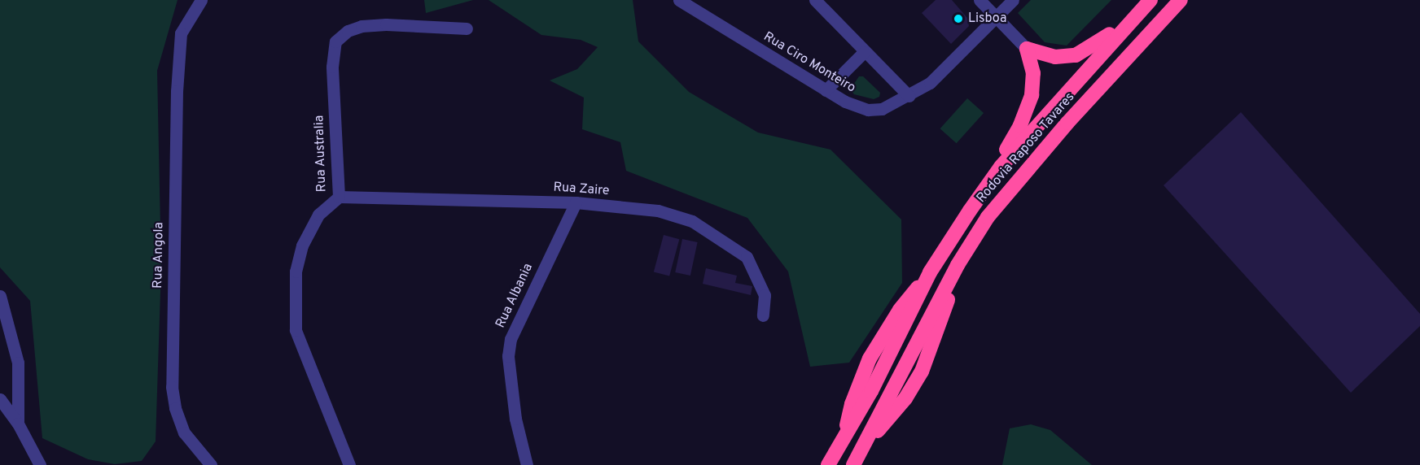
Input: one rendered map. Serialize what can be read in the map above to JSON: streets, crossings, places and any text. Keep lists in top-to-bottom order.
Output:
{
  "streets": {
    "highway": ["Rodovia Raposo Tavares"],
    "street": [
      "Rua Ciro Monteiro",
      "Rua Australia",
      "Rua Zaire",
      "Rua Angola",
      "Rua Albania"
    ]
  },
  "crossings": [
    ["Rua Australia", "Rua Zaire"],
    ["Rua Zaire", "Rua Albania"]
  ],
  "places": ["Lisboa"]
}
